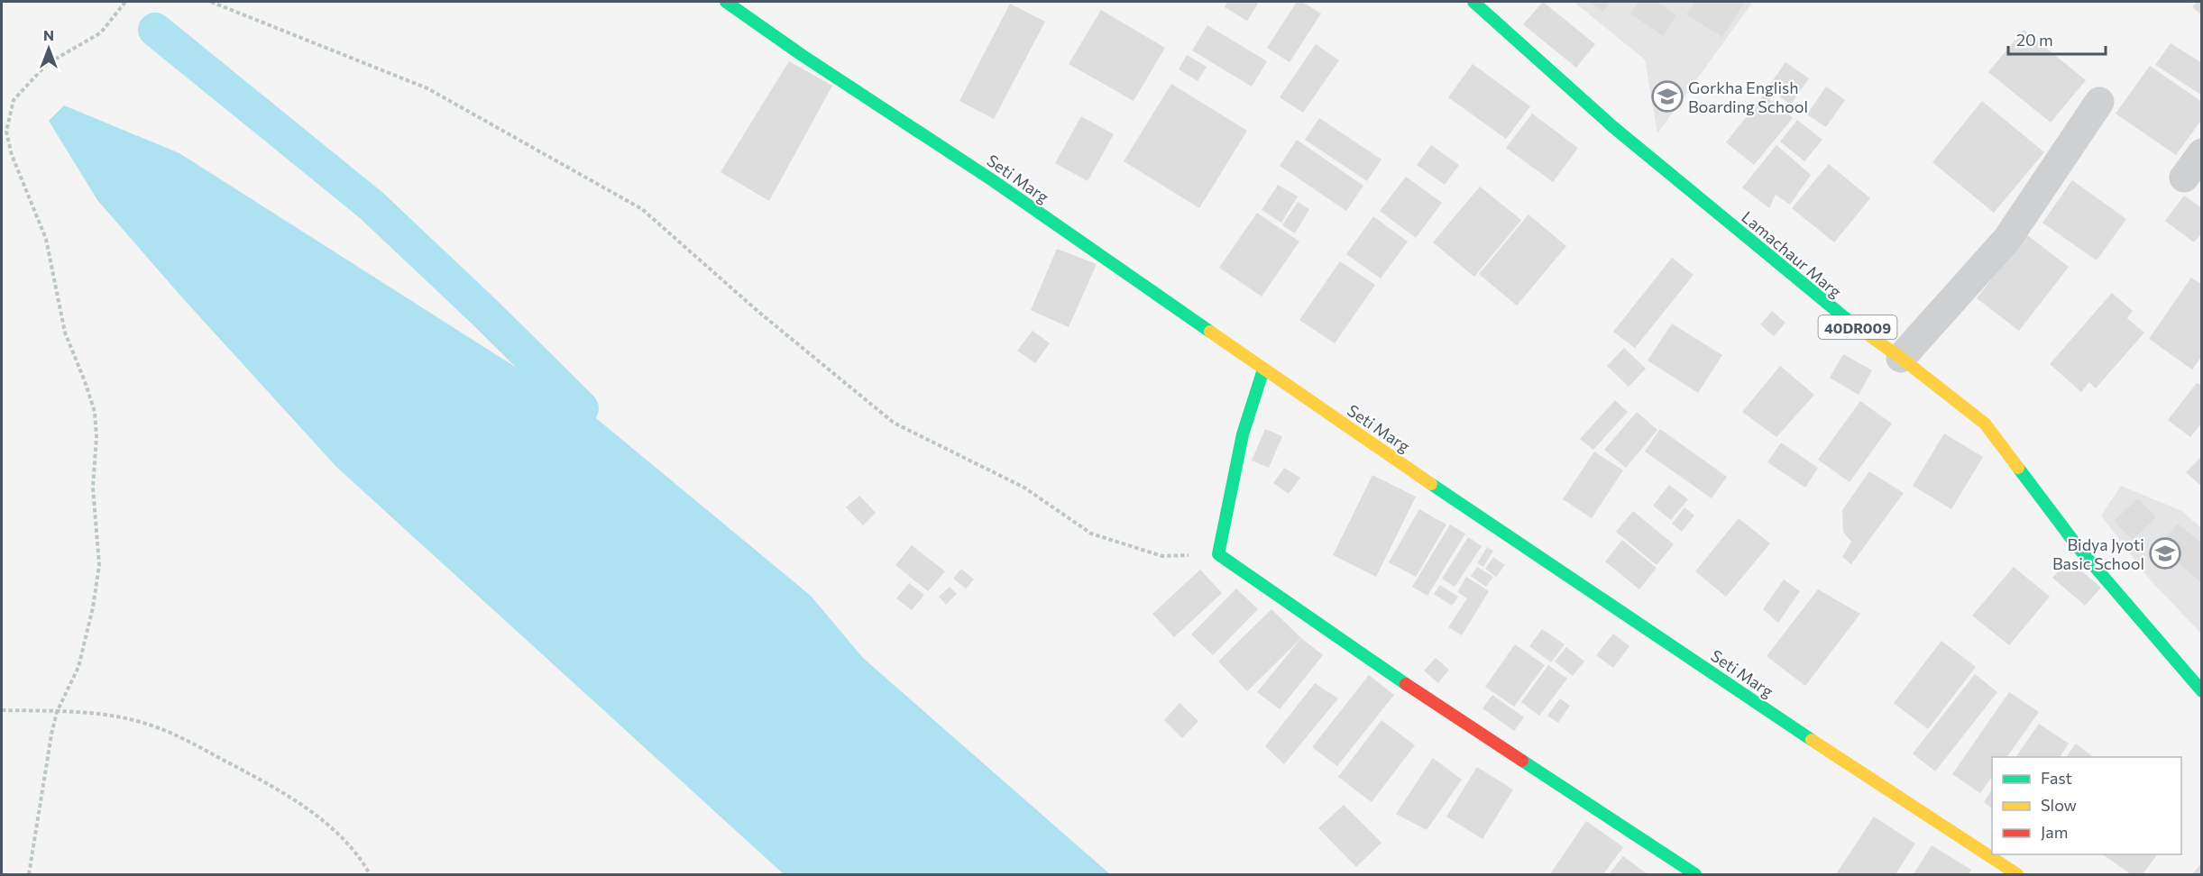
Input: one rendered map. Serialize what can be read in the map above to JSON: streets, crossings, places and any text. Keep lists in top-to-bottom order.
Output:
{
  "streets": {
    "street": ["Seti Marg", "Lamachaur Marg", "40DR009"]
  },
  "places": {
    "school or university": ["Gorkha English Boarding School", "Bidya Jyoti Basic School"]
  },
  "legend": ["Fast", "Slow", "Jam"],
  "scale_bar": "20 m",
  "north": "top"
}
